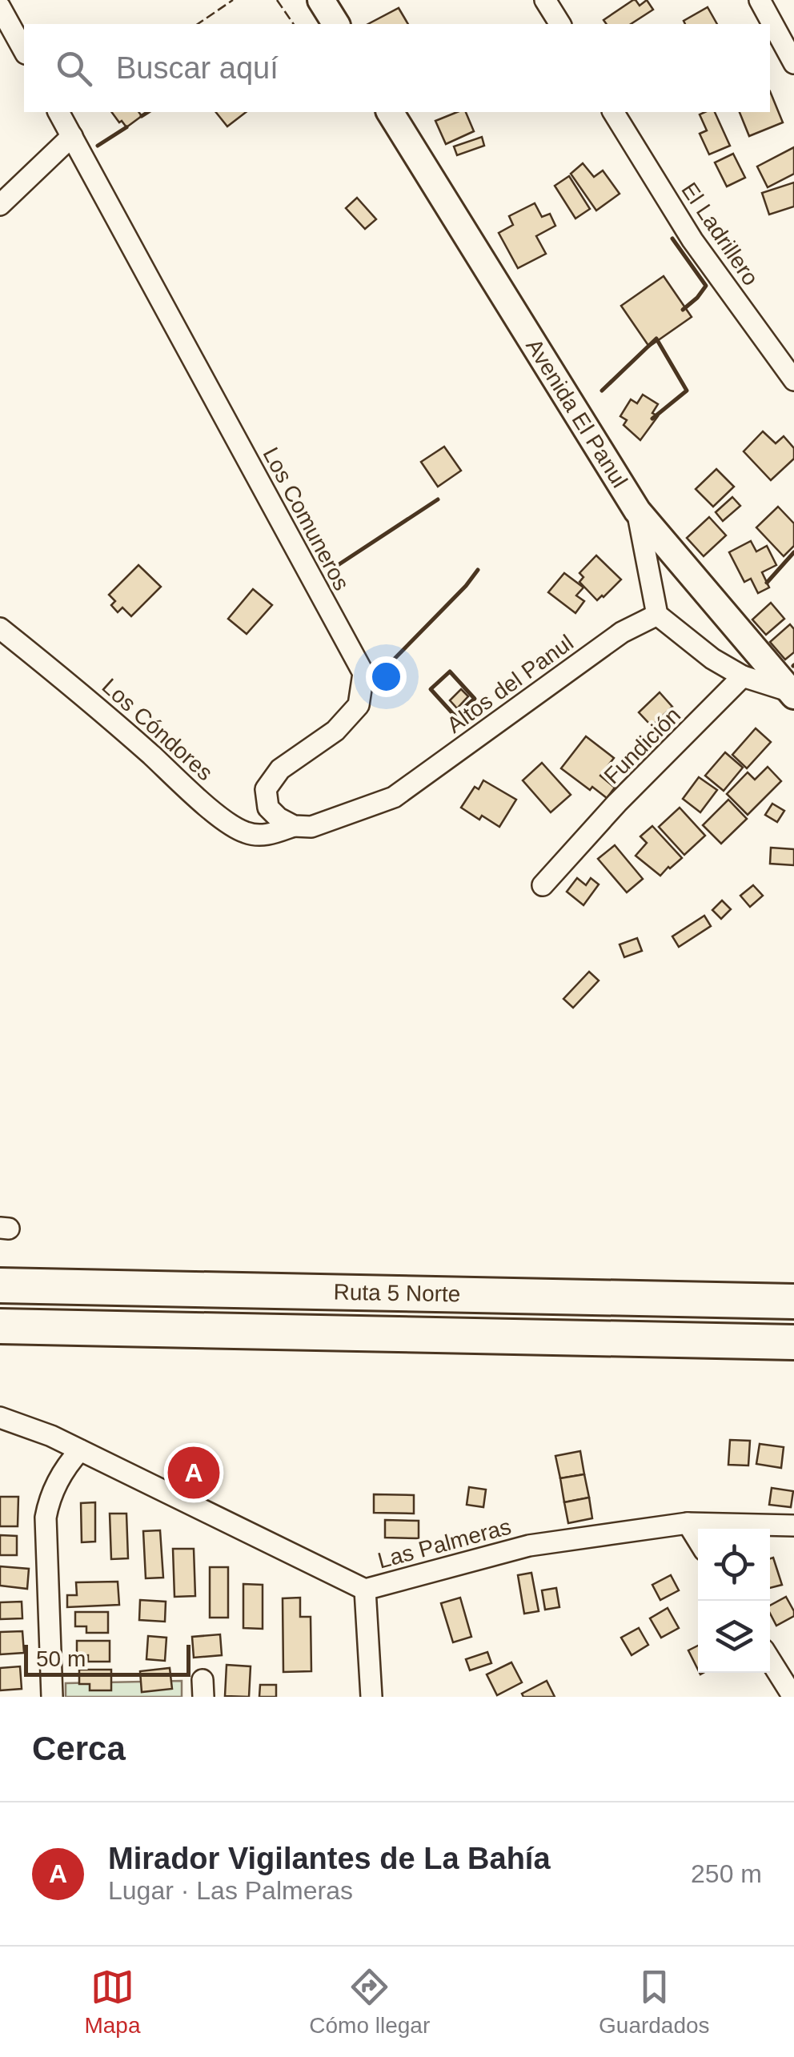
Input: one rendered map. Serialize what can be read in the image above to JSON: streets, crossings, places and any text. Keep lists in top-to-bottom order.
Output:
{
  "streets": {
    "highway": ["Ruta 5 Norte"],
    "street": [
      "El Ladrillero",
      "Avenida El Panul",
      "Los Comuneros",
      "Altos del Panul",
      "Los Cóndores",
      "Fundición",
      "Las Palmeras"
    ]
  },
  "crossings": [
    ["Los Comuneros", "Altos del Panul"],
    ["Los Comuneros", "Los Cóndores"],
    ["Altos del Panul", "Los Cóndores"]
  ],
  "scale_bar": "50 m",
  "page": {
    "search": "Buscar aquí",
    "pins": "A",
    "scale": "50 m",
    "heading": "Cerca",
    "list": [
      {
        "mark": "A",
        "name": "Mirador Vigilantes de La Bahía",
        "note": "Lugar · Las Palmeras",
        "value": "250 m"
      }
    ],
    "nav": ["Mapa", "Cómo llegar", "Guardados"]
  }
}
